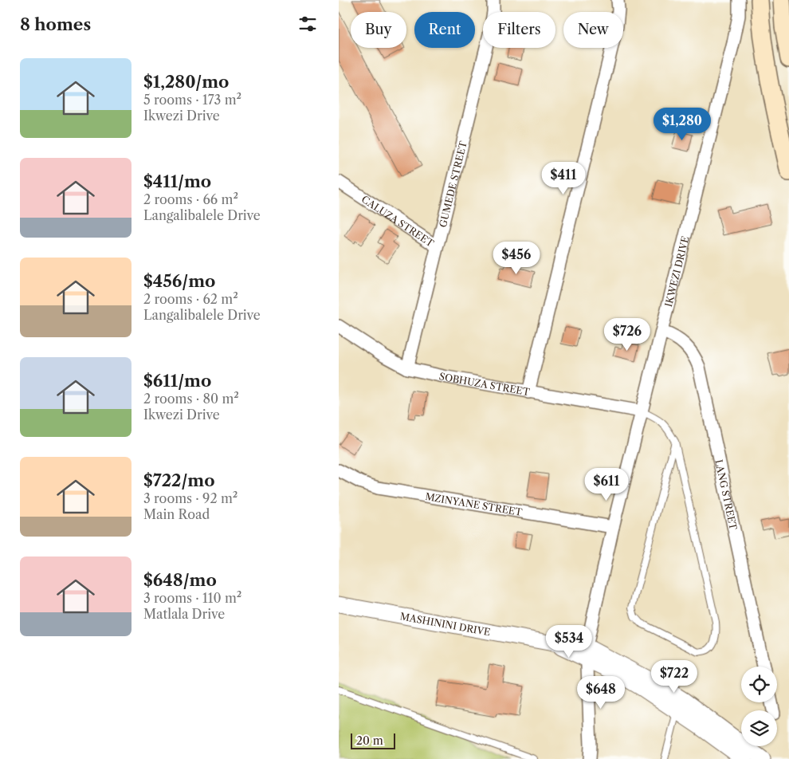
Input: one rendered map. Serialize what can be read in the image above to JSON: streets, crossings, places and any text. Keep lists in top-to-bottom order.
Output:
{
  "streets": {
    "street": [
      "GUMEDE STREET",
      "CALUZA STREET",
      "IKWEZI DRIVE",
      "SOBHUZA STREET",
      "LANG STREET",
      "MZINYANE STREET",
      "MASHININI DRIVE"
    ]
  },
  "crossings": [
    ["GUMEDE STREET", "CALUZA STREET"],
    ["GUMEDE STREET", "SOBHUZA STREET"],
    ["IKWEZI DRIVE", "SOBHUZA STREET"],
    ["IKWEZI DRIVE", "LANG STREET"],
    ["IKWEZI DRIVE", "MZINYANE STREET"],
    ["IKWEZI DRIVE", "MASHININI DRIVE"]
  ],
  "scale_bar": "20 m",
  "page": {
    "heading": "8 homes",
    "chip": [
      "Buy",
      "Rent",
      "Filters",
      "New"
    ],
    "list": [
      {
        "name": "$1,280/mo",
        "note": "5 rooms · 173 m² · Ikwezi Drive"
      },
      {
        "name": "$411/mo",
        "note": "2 rooms · 66 m² · Langalibalele Drive"
      },
      {
        "name": "$456/mo",
        "note": "2 rooms · 62 m² · Langalibalele Drive"
      },
      {
        "name": "$611/mo",
        "note": "2 rooms · 80 m² · Ikwezi Drive"
      },
      {
        "name": "$722/mo",
        "note": "3 rooms · 92 m² · Main Road"
      },
      {
        "name": "$648/mo",
        "note": "3 rooms · 110 m² · Matlala Drive"
      }
    ],
    "price": [
      "$1,280",
      "$411",
      "$456",
      "$726",
      "$611",
      "$534",
      "$722",
      "$648"
    ],
    "scale": "20 m"
  }
}
